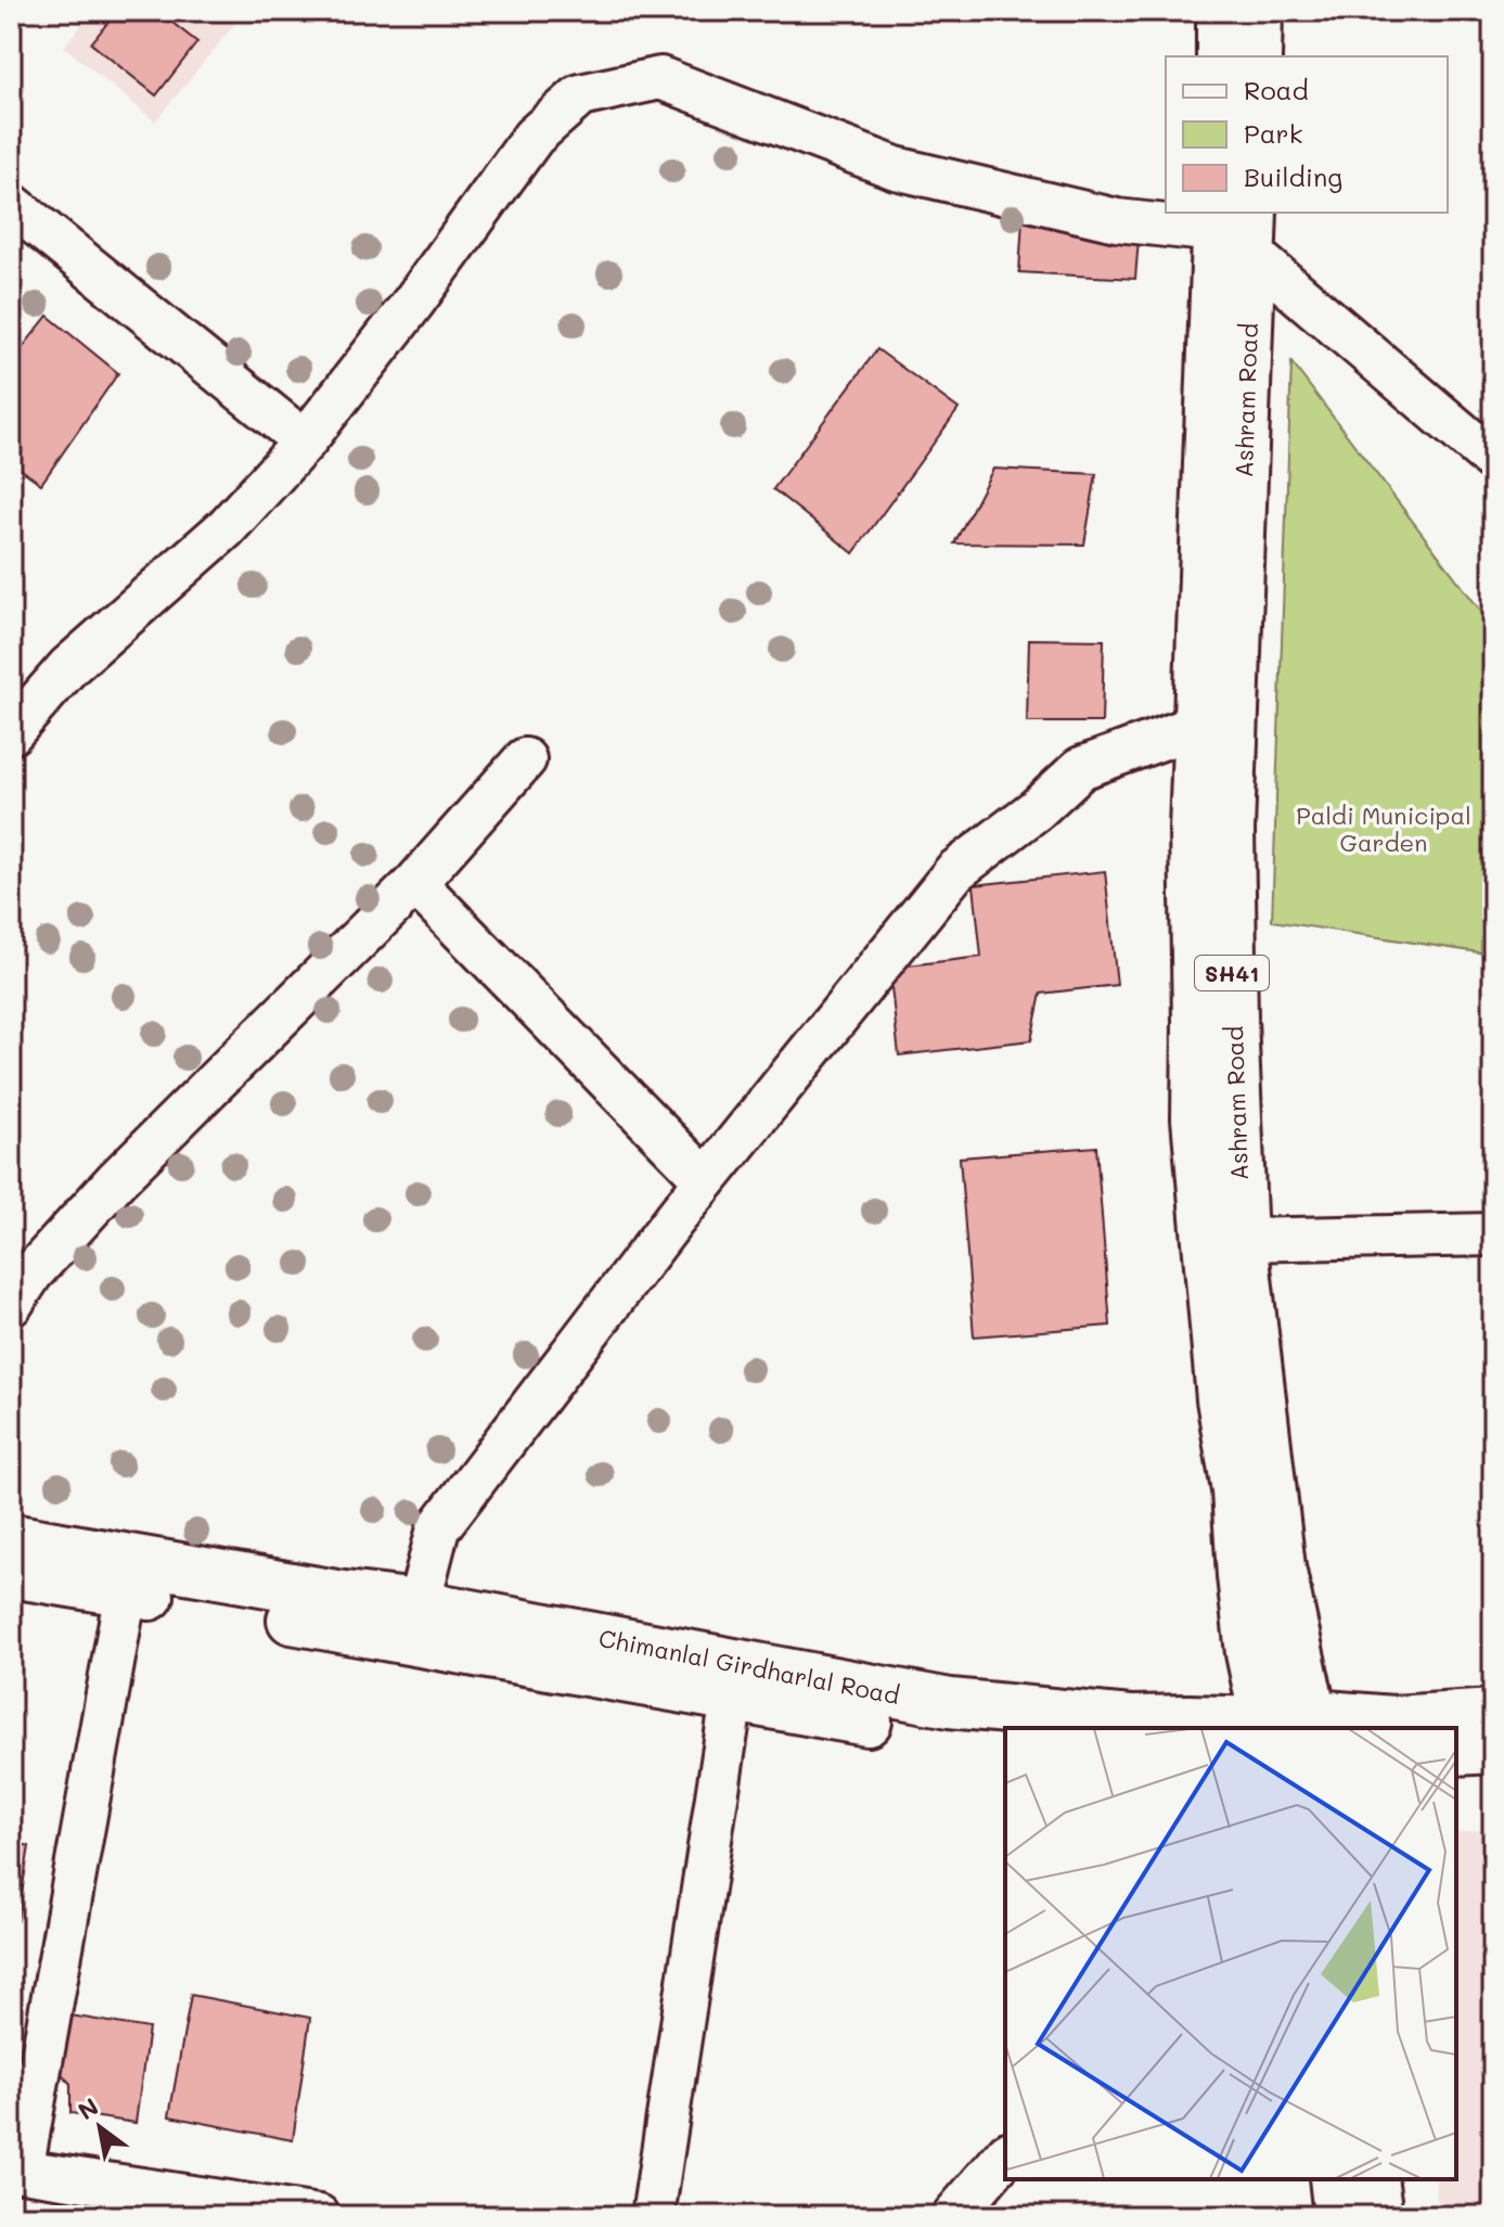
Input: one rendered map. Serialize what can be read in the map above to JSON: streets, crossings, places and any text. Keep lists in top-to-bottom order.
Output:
{
  "streets": {
    "main road": ["Ashram Road", "SH41", "Chimanlal Girdharlal Road"]
  },
  "crossings": [
    ["Ashram Road", "Chimanlal Girdharlal Road"]
  ],
  "parks": ["Paldi Municipal Garden"],
  "legend": ["Road", "Park", "Building"],
  "north": "top left"
}
